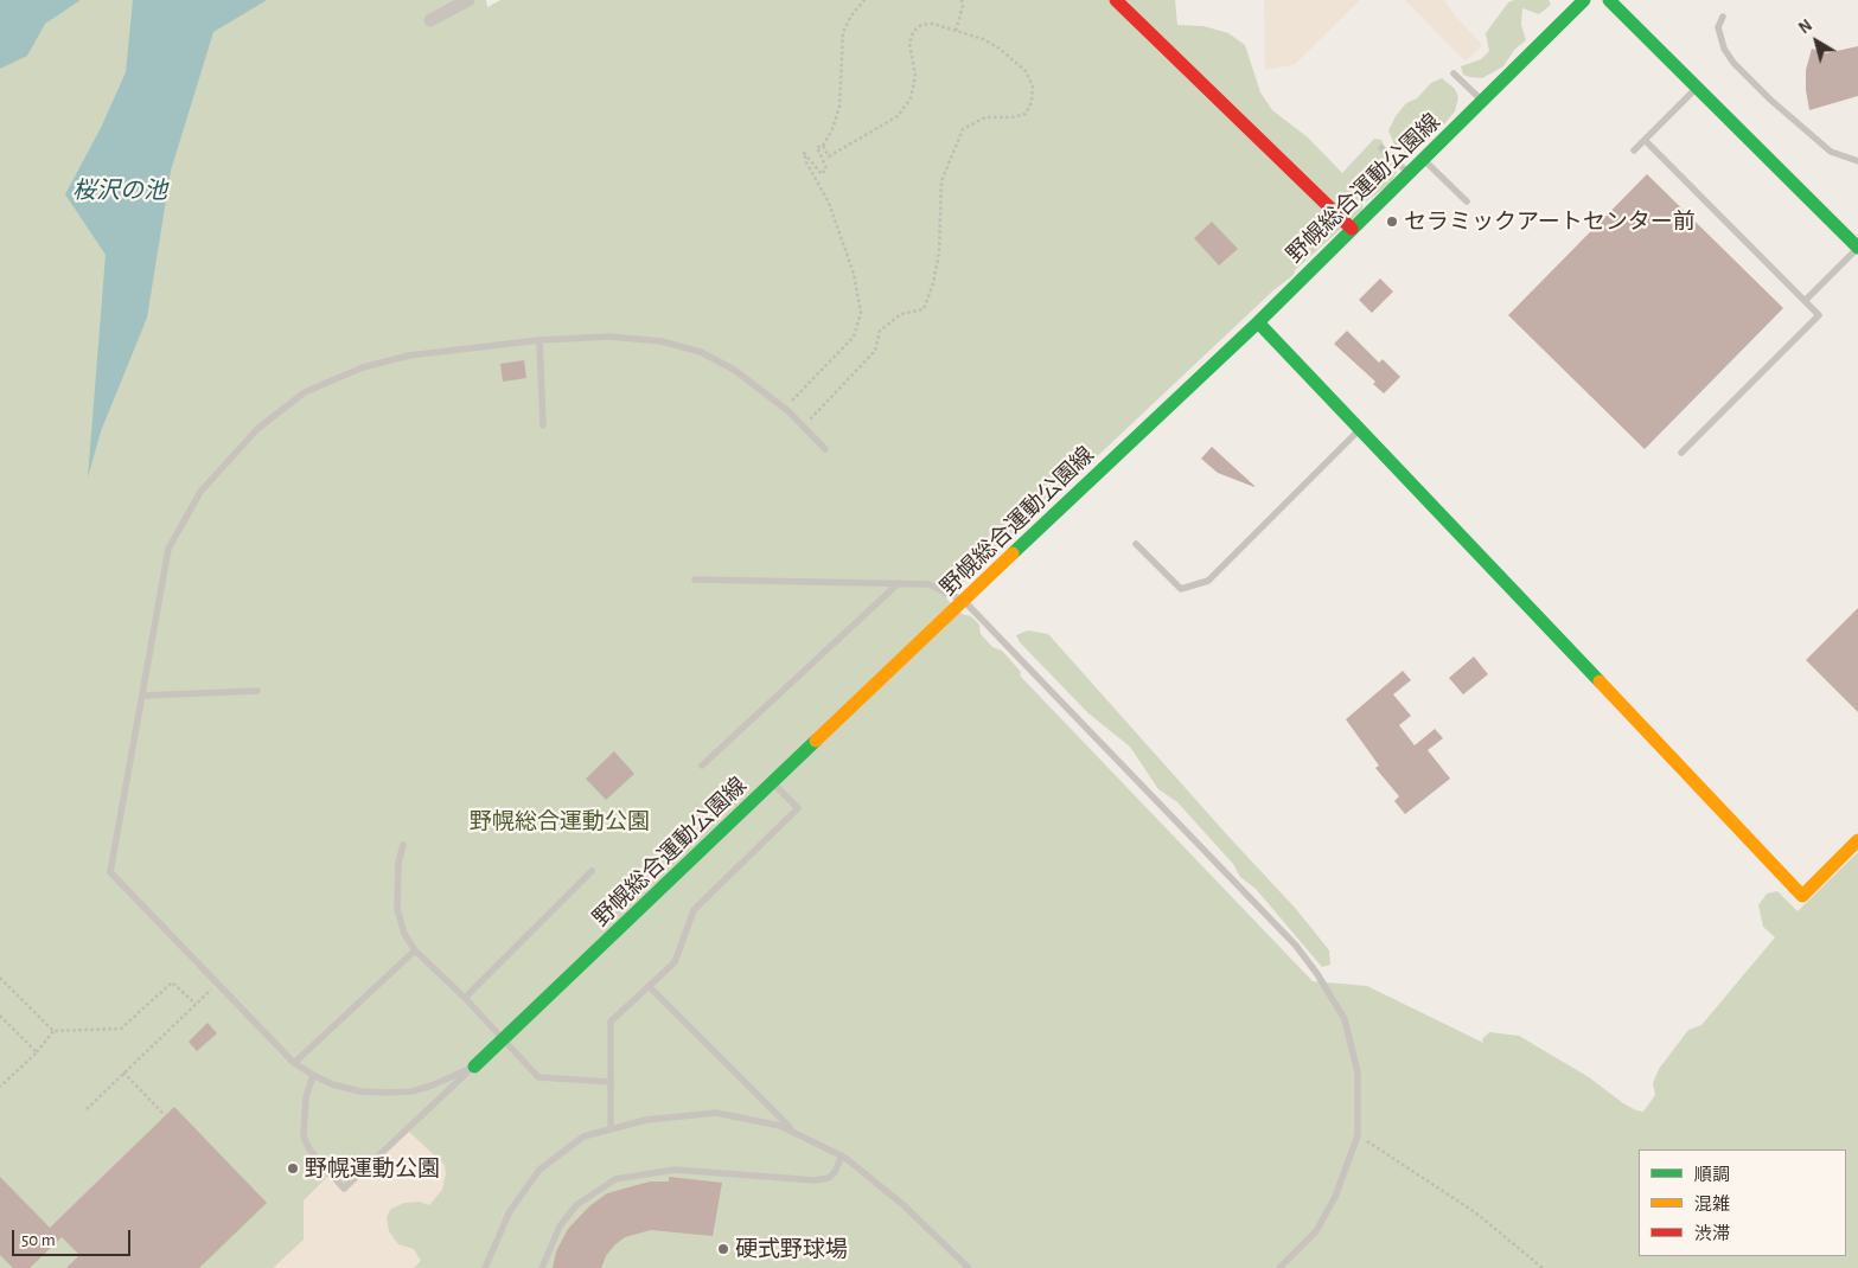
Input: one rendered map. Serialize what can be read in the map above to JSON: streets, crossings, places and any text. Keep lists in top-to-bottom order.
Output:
{
  "streets": {
    "street": ["野幌総合運動公園線"]
  },
  "water": ["桜沢の池"],
  "parks": ["野幌総合運動公園"],
  "places": ["セラミックアートセンター前", "野幌運動公園", "硬式野球場"],
  "legend": ["順調", "混雑", "渋滞"],
  "scale_bar": "50 m",
  "north": "top left"
}
